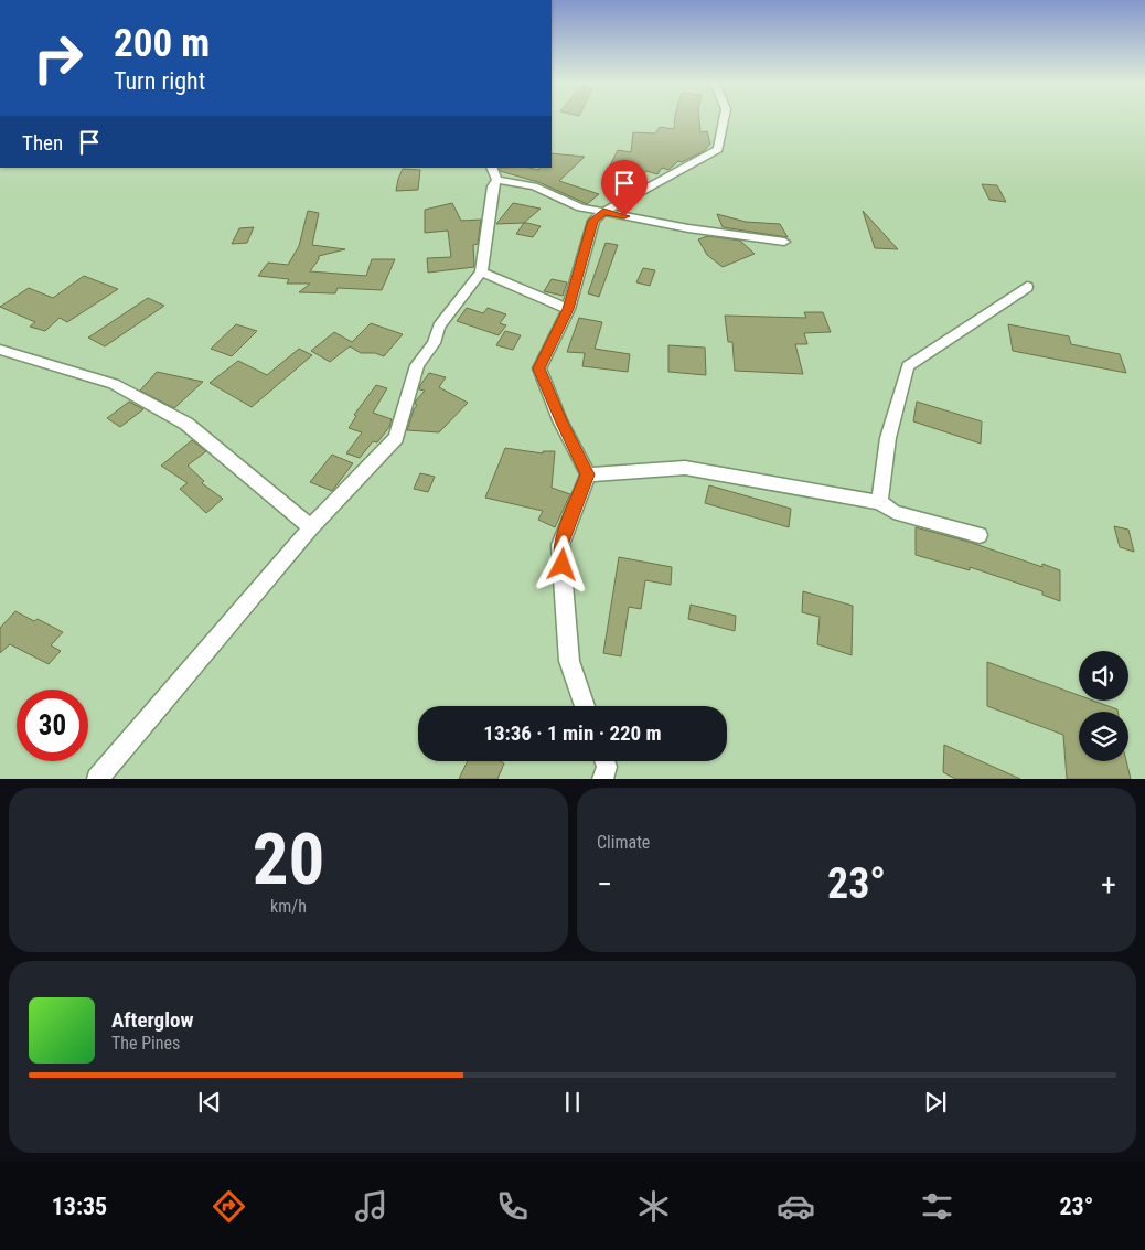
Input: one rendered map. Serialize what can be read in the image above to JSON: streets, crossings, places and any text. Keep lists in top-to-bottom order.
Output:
{
  "page": {
    "turn": ["200 m", "Turn right"],
    "then": "Then",
    "limit": "30",
    "trip": "13:36 · 1 min · 220 m",
    "tile": [
      ["20", "km/h"],
      "Climate"
    ],
    "heat": ["−", "23°", "+"],
    "song": ["Afterglow", "The Pines"],
    "tabs": ["13:35", "23°"]
  }
}
